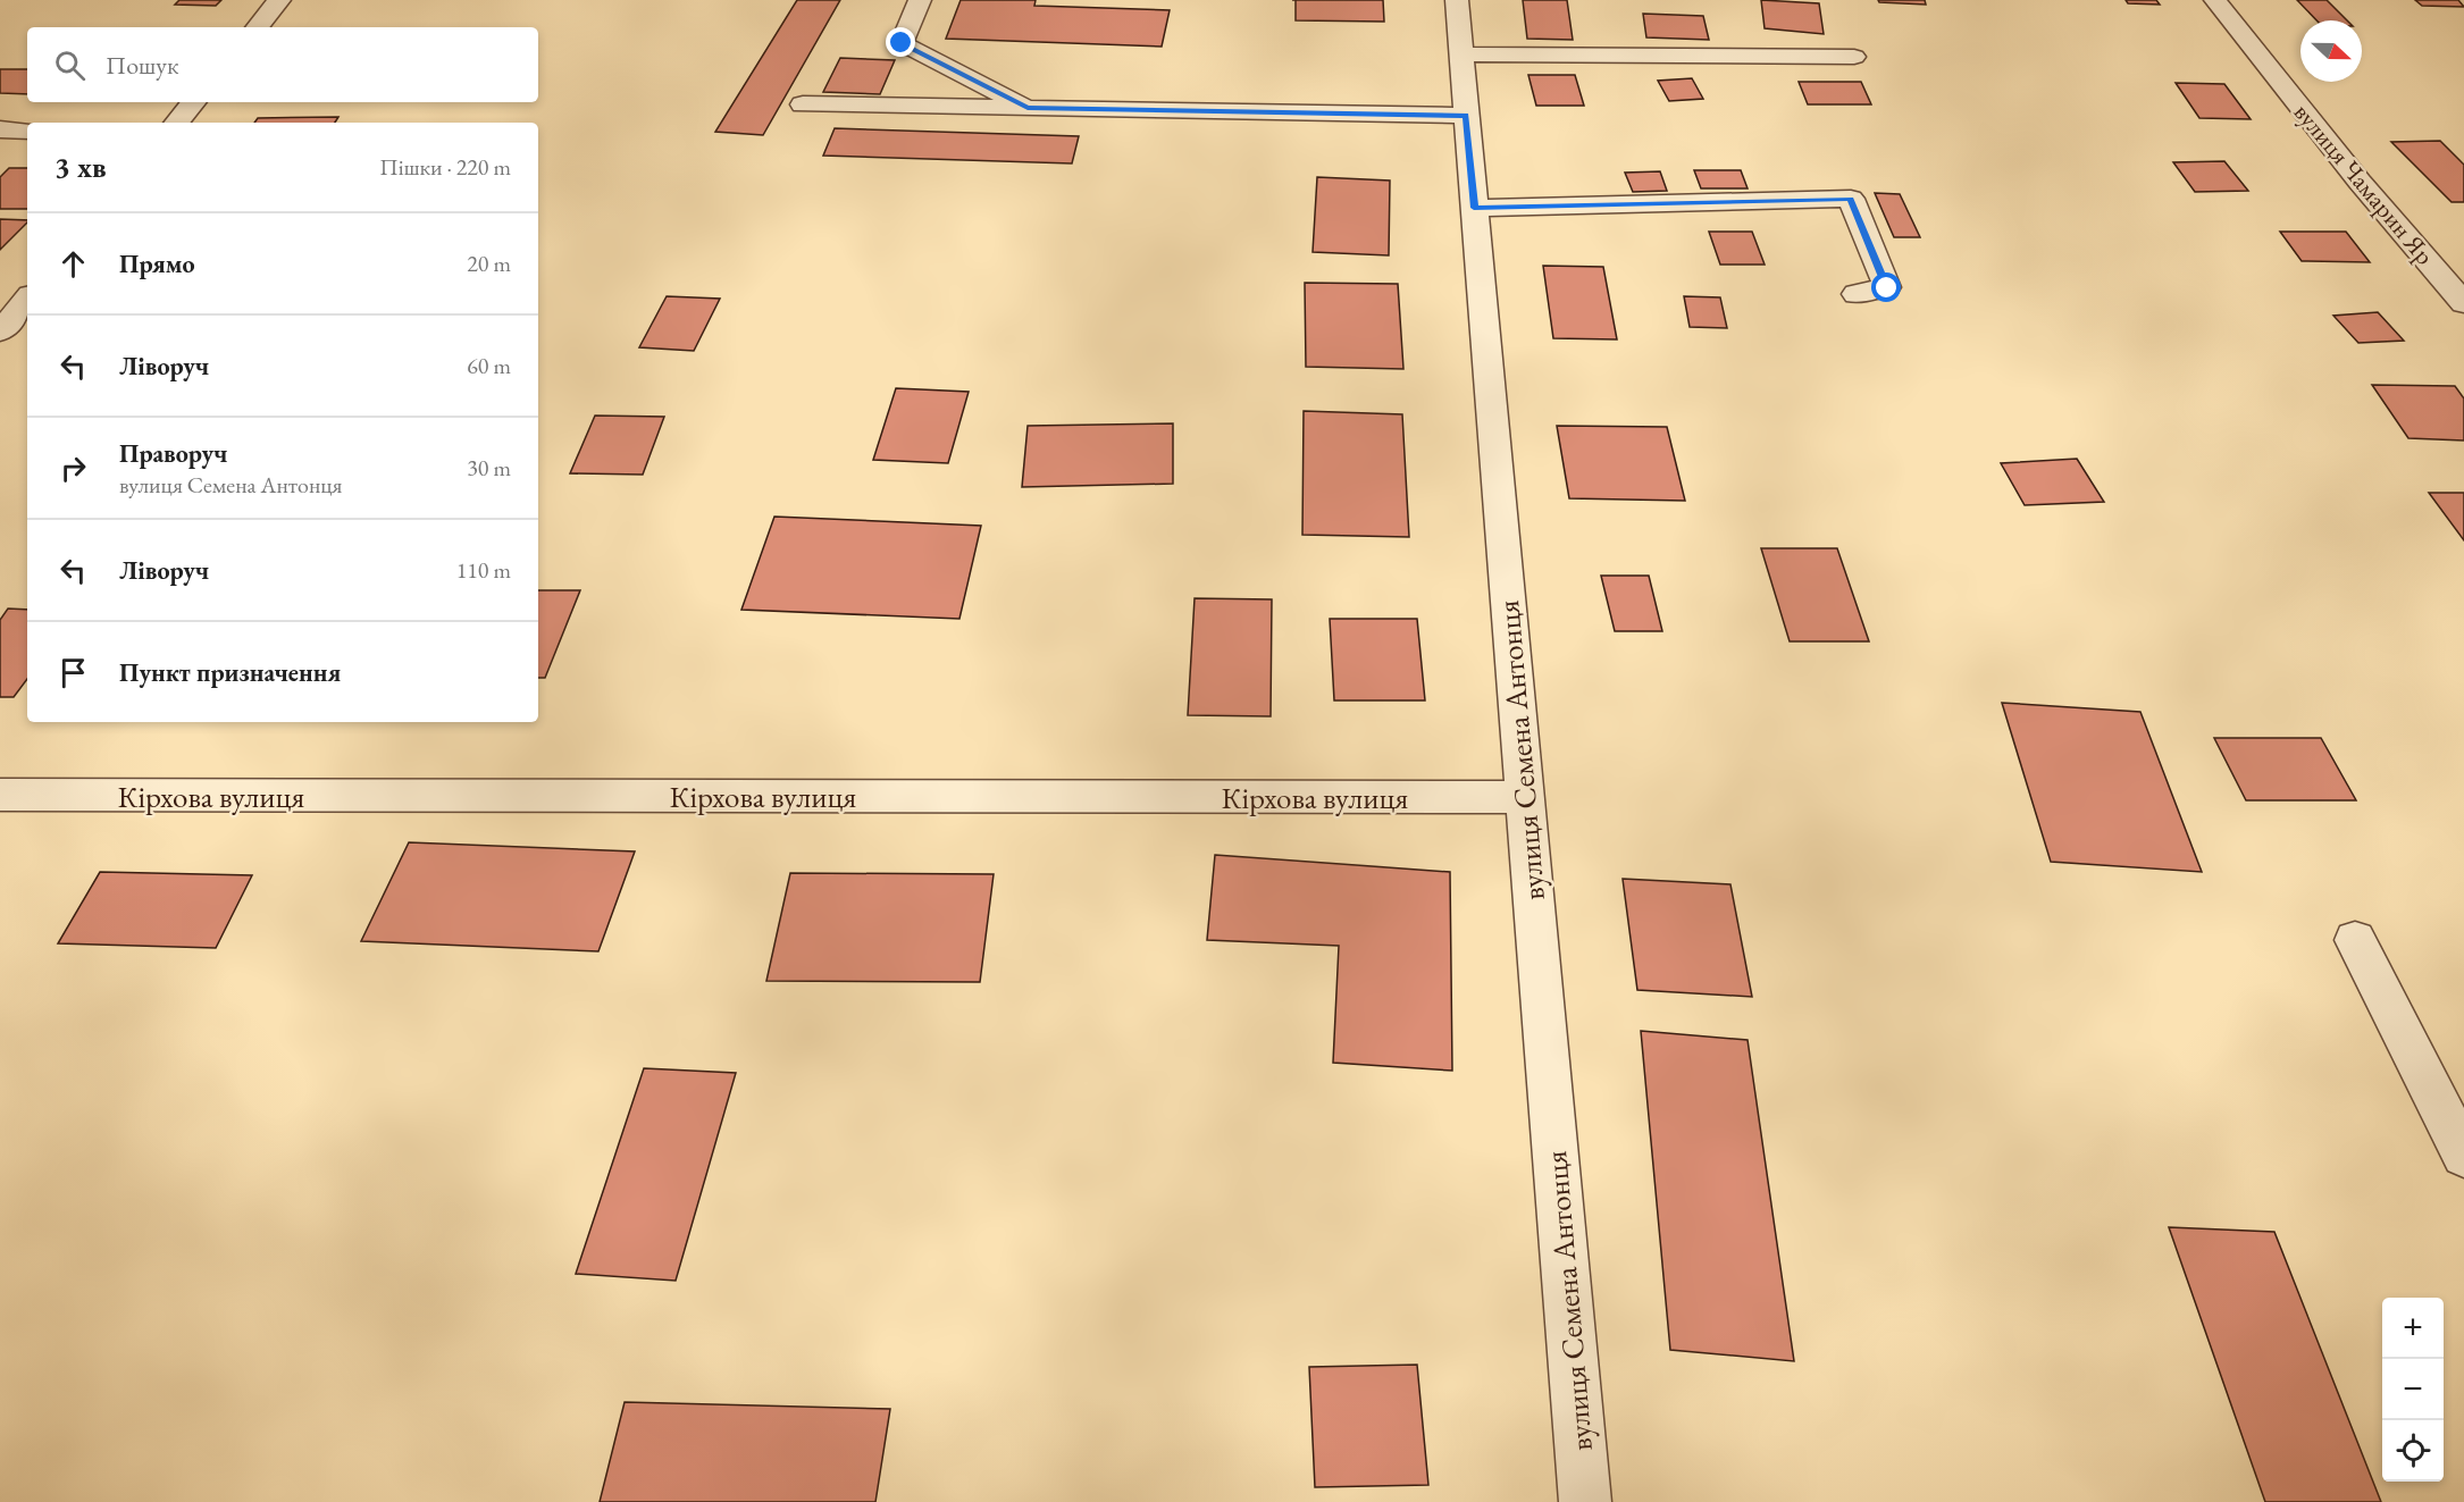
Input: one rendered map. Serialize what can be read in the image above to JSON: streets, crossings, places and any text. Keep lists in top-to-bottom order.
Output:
{
  "streets": {
    "street": ["вулиця Чамарин Яр", "вулиця Семена Антонця", "Кірхова вулиця"]
  },
  "crossings": [
    ["вулиця Семена Антонця", "Кірхова вулиця"]
  ],
  "north": "right",
  "page": {
    "search": "Пошук",
    "heading": ["3 хв", "Пішки · 220 m"],
    "list": [
      ["Прямо", "20 m"],
      ["Ліворуч", "60 m"],
      ["Праворуч", "вулиця Семена Антонця", "30 m"],
      ["Ліворуч", "110 m"],
      "Пункт призначення"
    ],
    "map_buttons": ["+", "−"]
  }
}
